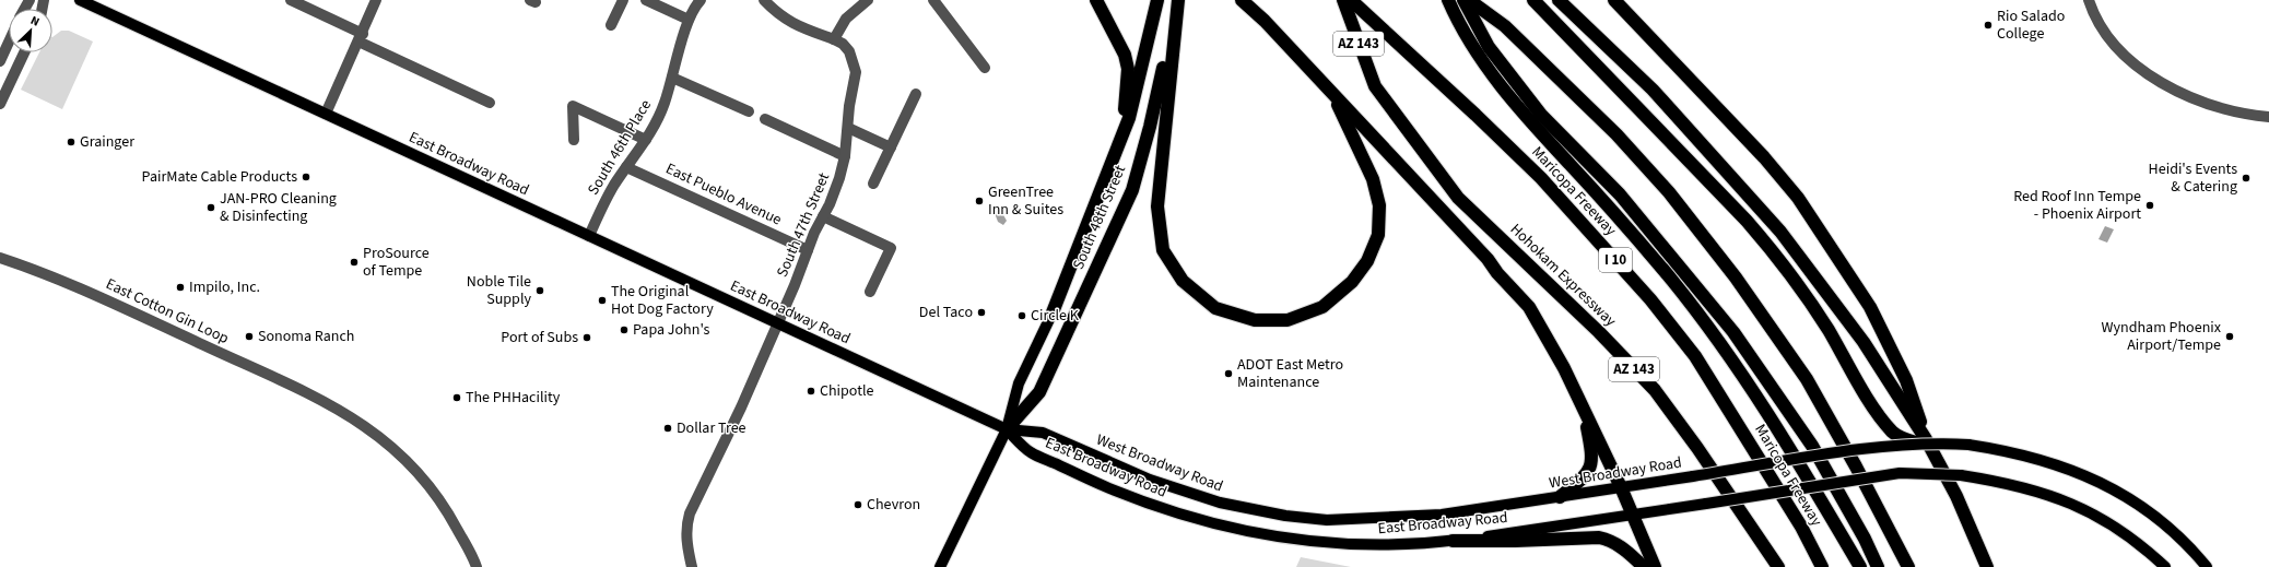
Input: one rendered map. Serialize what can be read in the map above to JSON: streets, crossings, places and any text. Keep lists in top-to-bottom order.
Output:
{
  "streets": {
    "highway": [
      "AZ 143",
      "Maricopa Freeway",
      "South 48th Street",
      "I 10",
      "Hohokam Expressway"
    ],
    "main road": ["East Broadway Road", "West Broadway Road"],
    "street": [
      "South 46th Place",
      "East Pueblo Avenue",
      "South 47th Street",
      "East Cotton Gin Loop"
    ]
  },
  "crossings": [
    ["South 46th Place", "East Broadway Road"],
    ["South 46th Place", "East Pueblo Avenue"],
    ["East Broadway Road", "South 48th Street"],
    ["East Broadway Road", "South 47th Street"],
    ["East Broadway Road", "West Broadway Road"],
    ["East Pueblo Avenue", "South 47th Street"],
    ["South 48th Street", "West Broadway Road"]
  ],
  "places": [
    "Rio Salado College",
    "Grainger",
    "PairMate Cable Products",
    "Heidi's Events & Catering",
    "GreenTree Inn & Suites",
    "Red Roof Inn Tempe - Phoenix Airport",
    "JAN-PRO Cleaning & Disinfecting",
    "ProSource of Tempe",
    "Impilo, Inc.",
    "Noble Tile Supply",
    "The Original Hot Dog Factory",
    "Del Taco",
    "Circle K",
    "Papa John's",
    "Sonoma Ranch",
    "Wyndham Phoenix Airport/Tempe",
    "Port of Subs",
    "ADOT East Metro Maintenance",
    "Chipotle",
    "The PHHacility",
    "Dollar Tree",
    "Chevron"
  ],
  "north": "top right"
}
